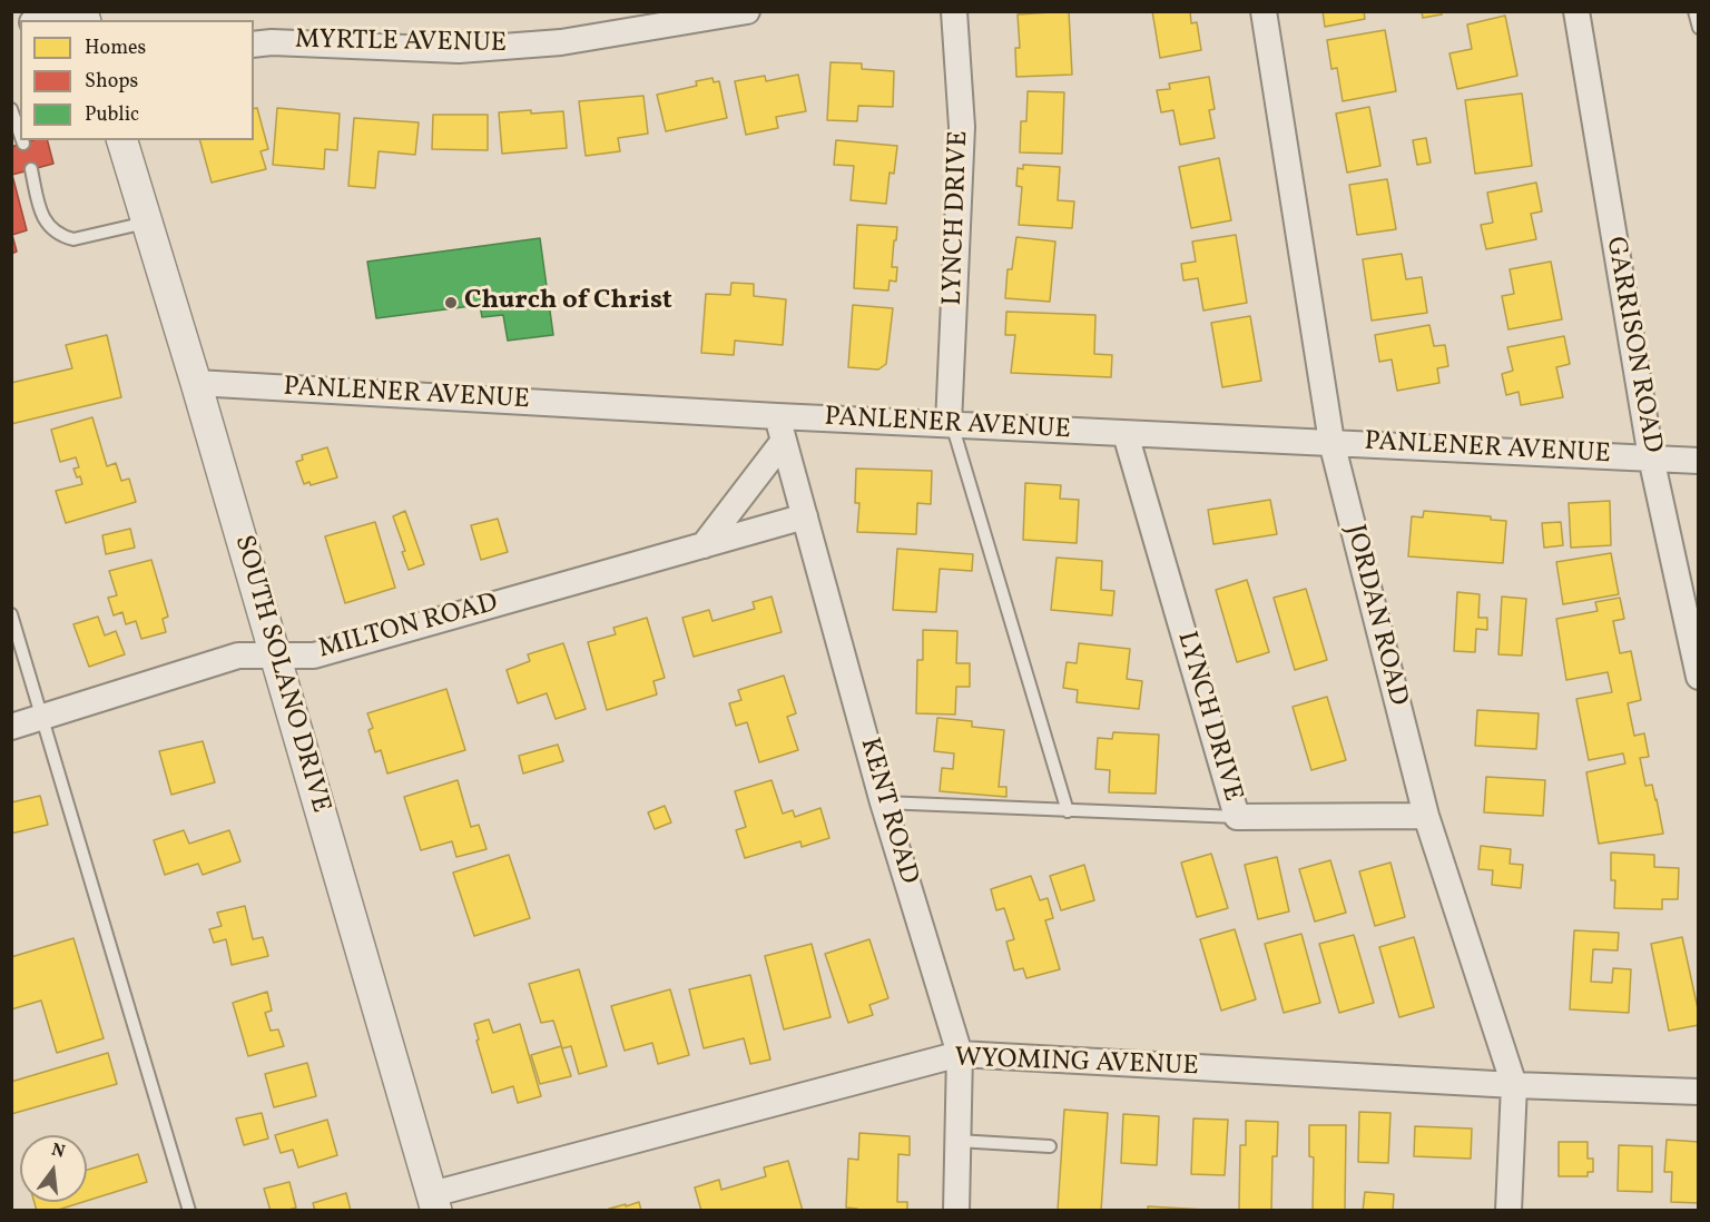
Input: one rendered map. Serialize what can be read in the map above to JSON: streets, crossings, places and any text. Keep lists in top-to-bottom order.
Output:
{
  "streets": {
    "street": [
      "MYRTLE AVENUE",
      "LYNCH DRIVE",
      "GARRISON ROAD",
      "PANLENER AVENUE",
      "JORDAN ROAD",
      "MILTON ROAD",
      "SOUTH SOLANO DRIVE",
      "KENT ROAD",
      "WYOMING AVENUE"
    ]
  },
  "crossings": [
    ["LYNCH DRIVE", "PANLENER AVENUE"],
    ["LYNCH DRIVE", "JORDAN ROAD"],
    ["GARRISON ROAD", "PANLENER AVENUE"],
    ["PANLENER AVENUE", "JORDAN ROAD"],
    ["PANLENER AVENUE", "SOUTH SOLANO DRIVE"],
    ["PANLENER AVENUE", "KENT ROAD"],
    ["JORDAN ROAD", "WYOMING AVENUE"],
    ["MILTON ROAD", "SOUTH SOLANO DRIVE"],
    ["MILTON ROAD", "KENT ROAD"],
    ["SOUTH SOLANO DRIVE", "WYOMING AVENUE"],
    ["KENT ROAD", "WYOMING AVENUE"]
  ],
  "places": ["Church of Christ"],
  "legend": ["Homes", "Shops", "Public"],
  "north": "top"
}
